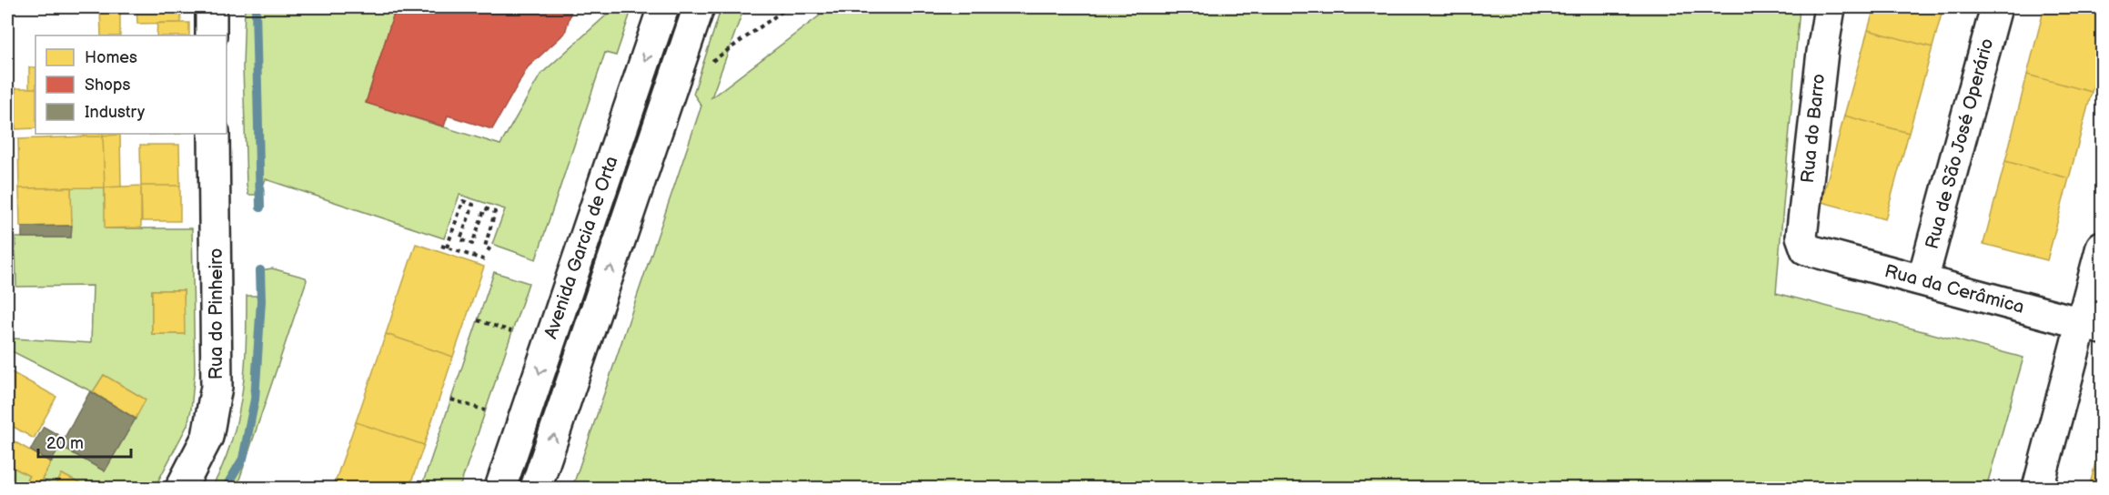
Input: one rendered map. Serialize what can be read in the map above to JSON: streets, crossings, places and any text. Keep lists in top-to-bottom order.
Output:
{
  "streets": {
    "street": [
      "Rua do Barro",
      "Rua de São José Operário",
      "Avenida Garcia de Orta",
      "Rua da Cerâmica",
      "Rua do Pinheiro"
    ]
  },
  "crossings": [
    ["Rua do Barro", "Rua da Cerâmica"],
    ["Rua de São José Operário", "Rua da Cerâmica"]
  ],
  "legend": ["Homes", "Shops", "Industry"],
  "scale_bar": "20 m"
}
